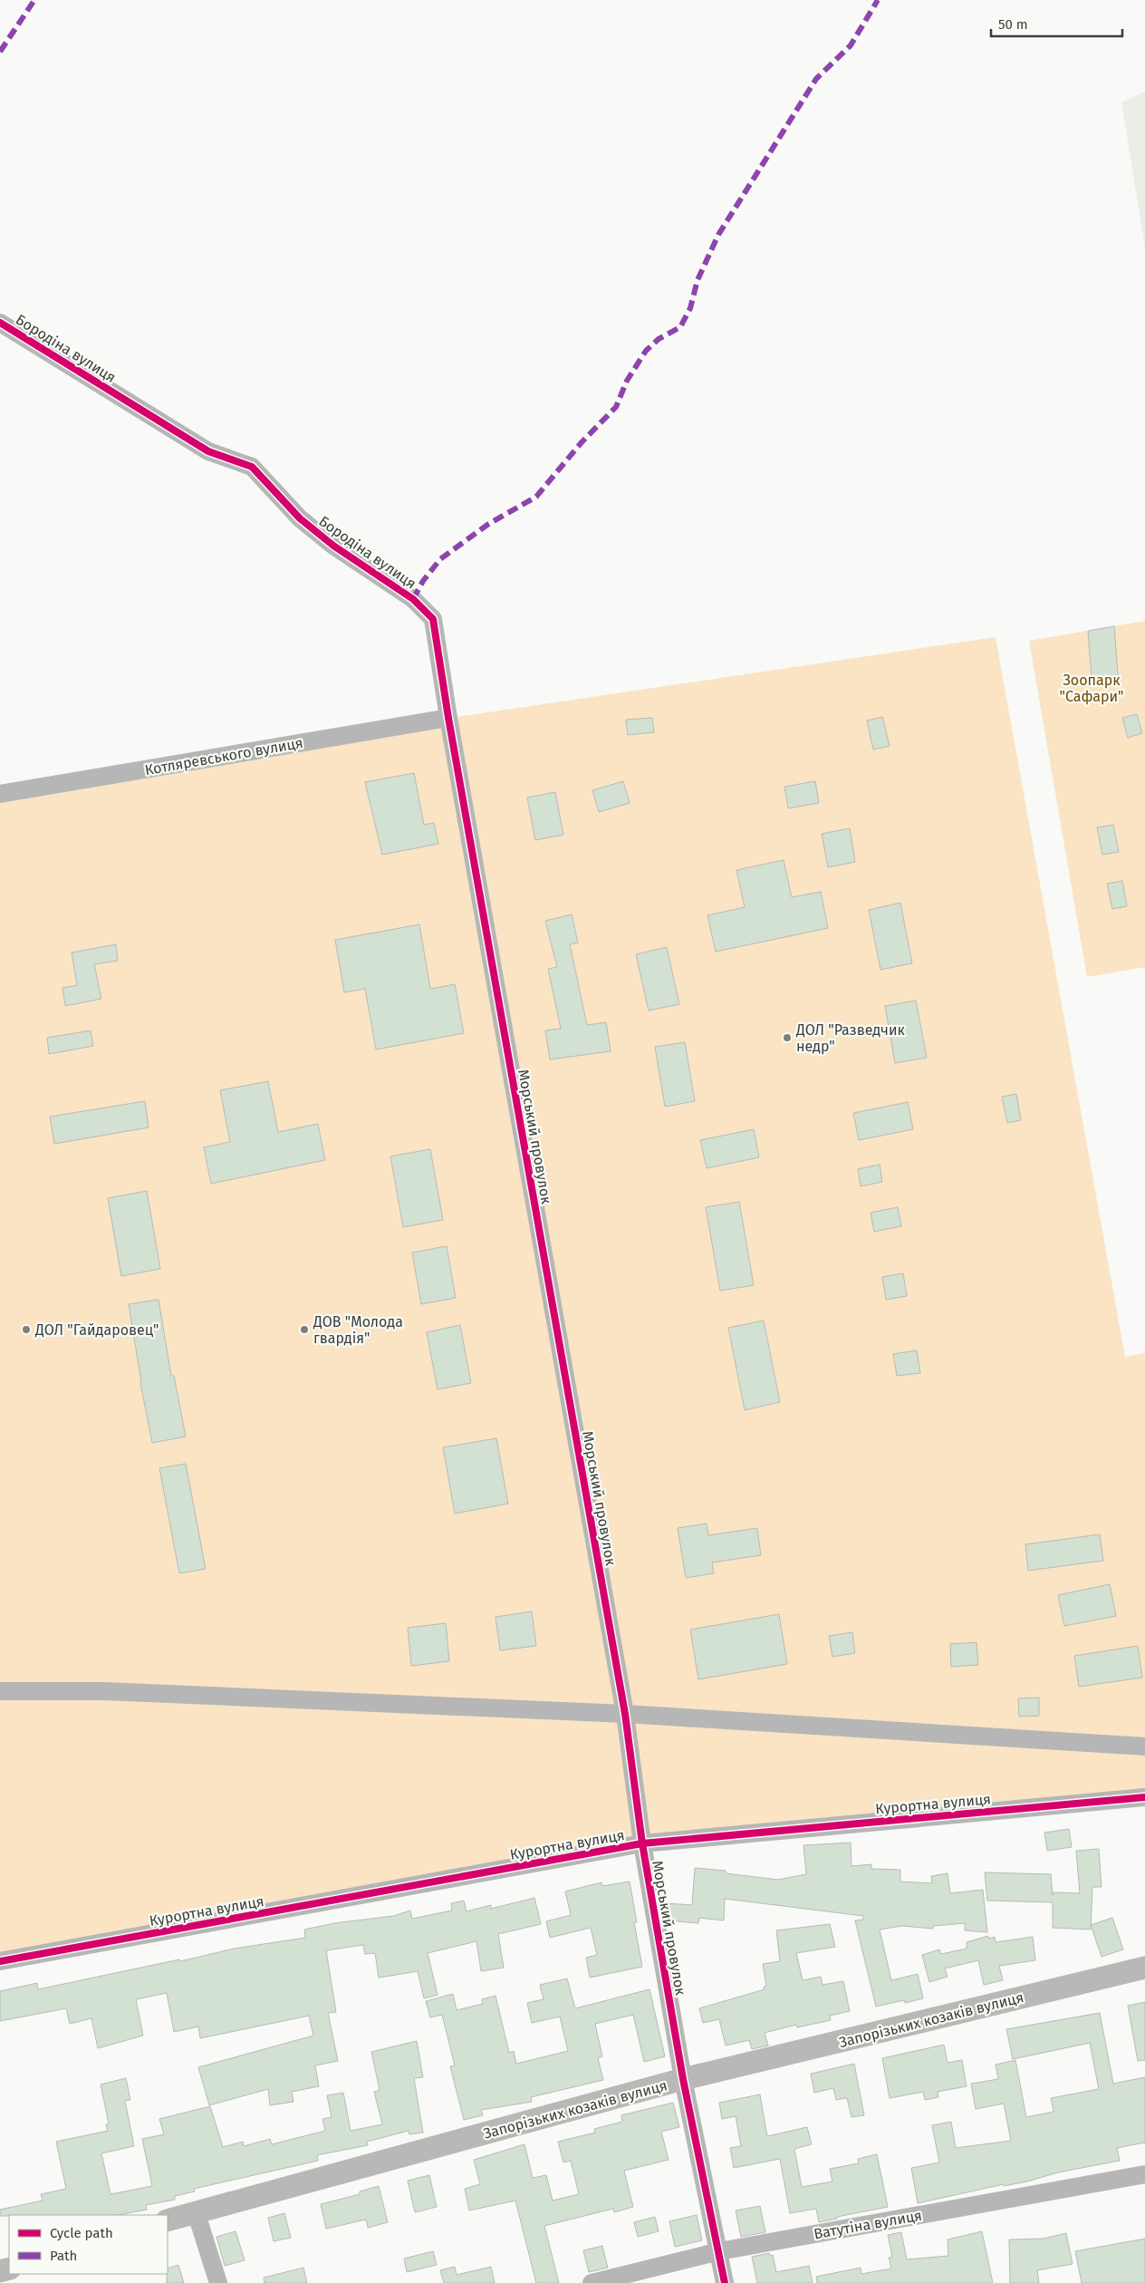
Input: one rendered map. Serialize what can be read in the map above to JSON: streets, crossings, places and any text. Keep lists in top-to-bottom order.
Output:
{
  "streets": {
    "main road": ["Запорізьких козаків вулиця"],
    "street": [
      "Бородіна вулиця",
      "Котляревського вулиця",
      "Морський провулок",
      "Курортна вулиця",
      "Ватутіна вулиця"
    ]
  },
  "crossings": [
    ["Бородіна вулиця", "Котляревського вулиця"],
    ["Бородіна вулиця", "Морський провулок"],
    ["Котляревського вулиця", "Морський провулок"],
    ["Морський провулок", "Курортна вулиця"],
    ["Морський провулок", "Запорізьких козаків вулиця"],
    ["Морський провулок", "Ватутіна вулиця"]
  ],
  "parks": ["Зоопарк \"Сафари\""],
  "places": ["ДОЛ \"Разведчик недр\"", "ДОЛ \"Гайдаровец\"", "ДОВ \"Молода гвардія\""],
  "legend": ["Cycle path", "Path"],
  "scale_bar": "50 m"
}
